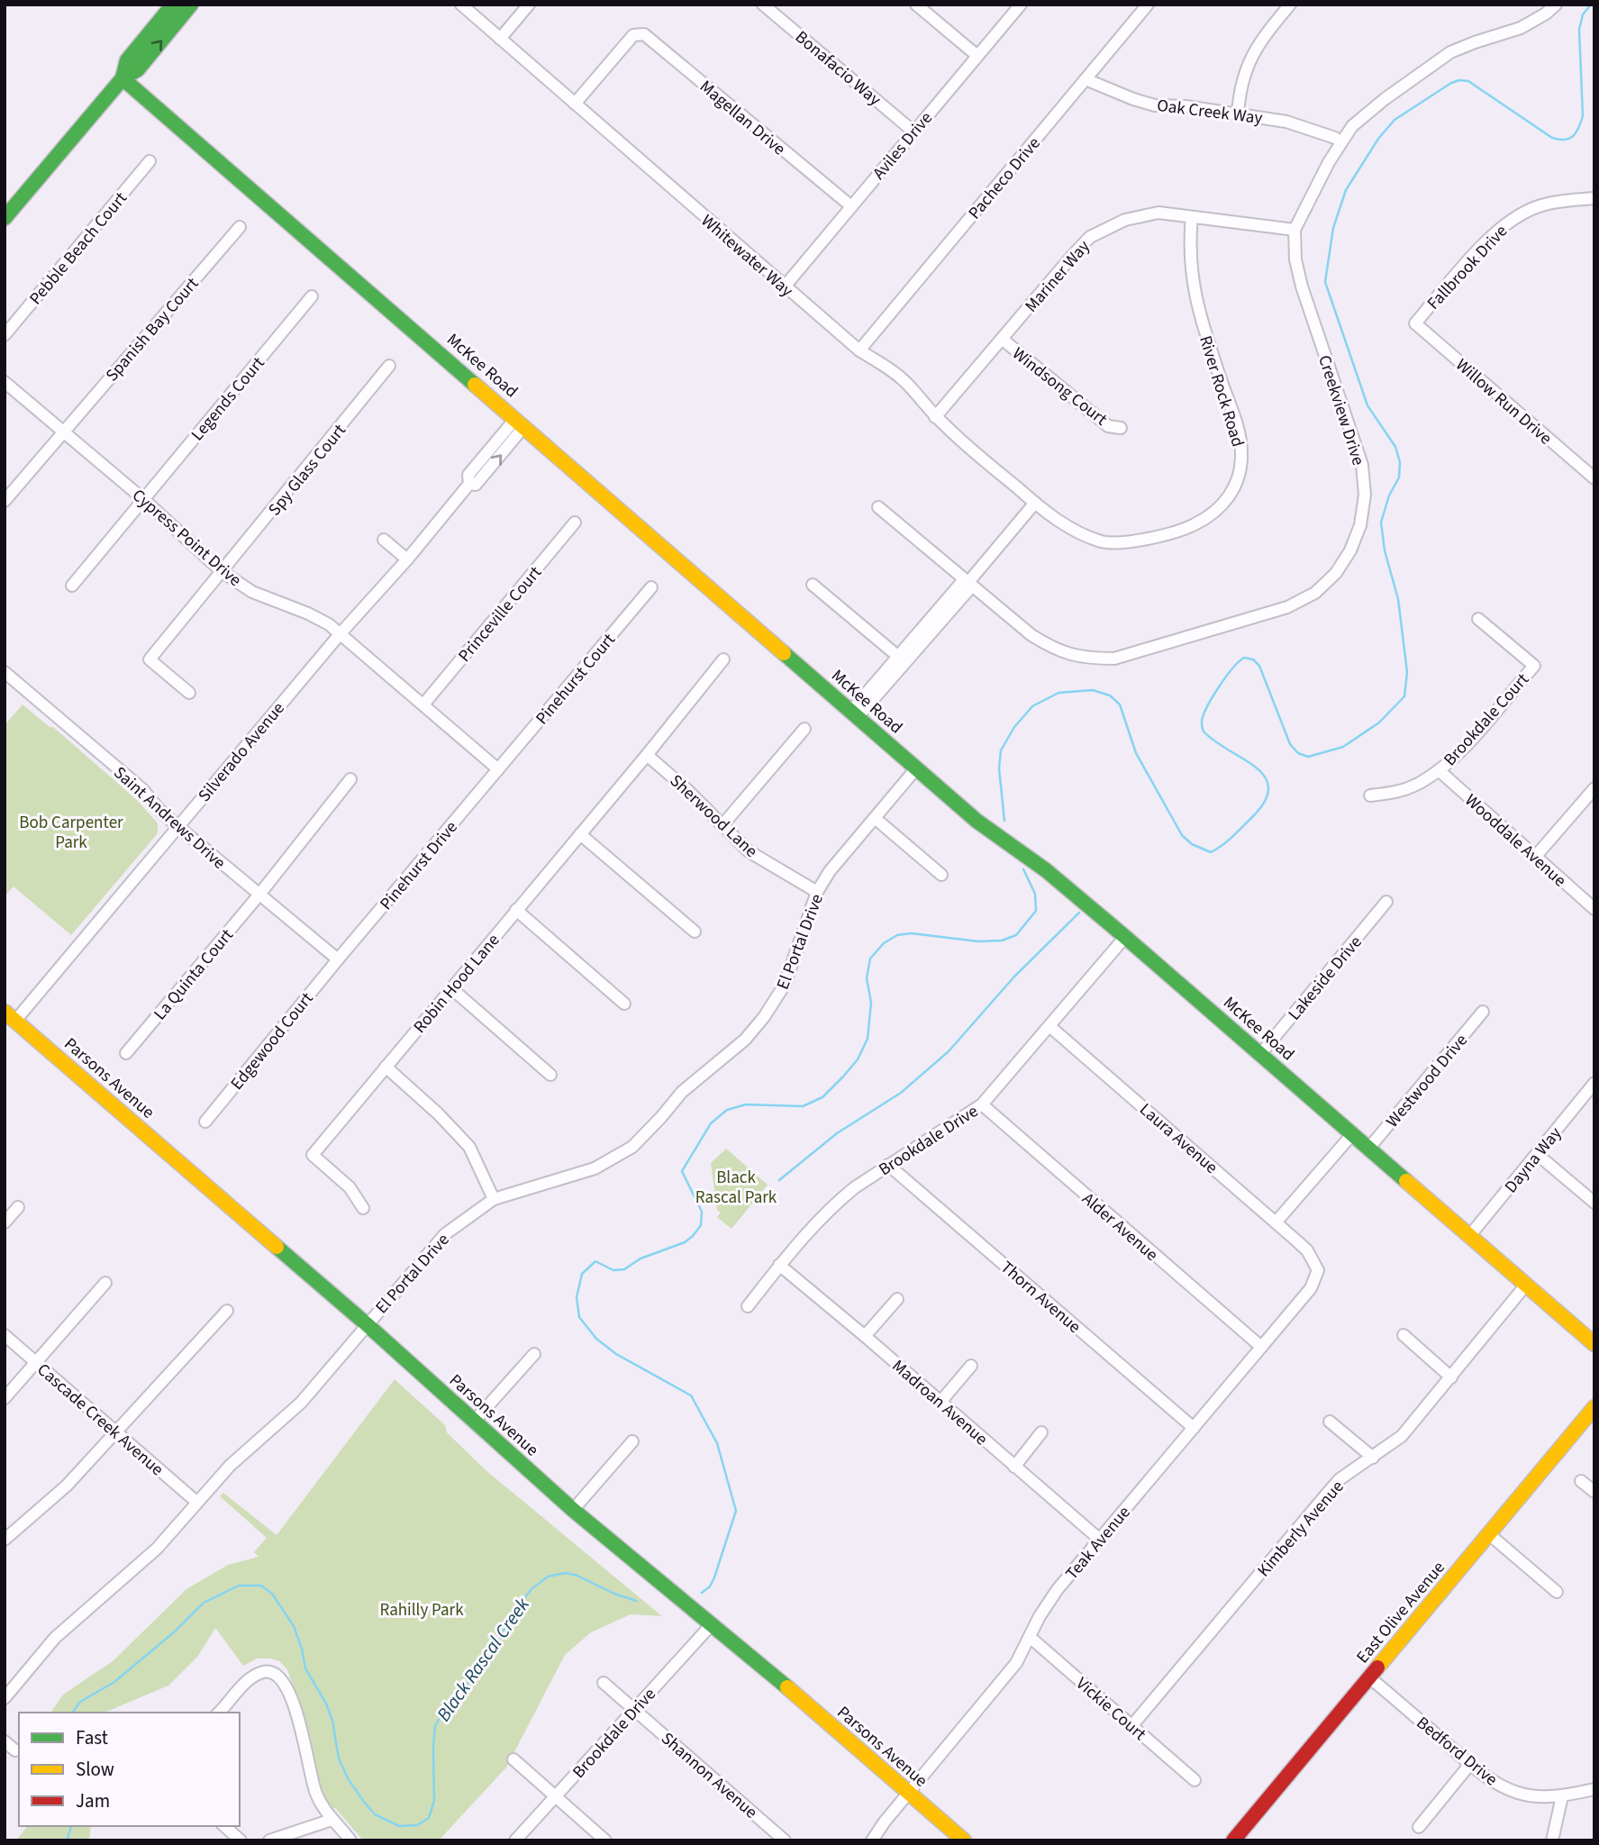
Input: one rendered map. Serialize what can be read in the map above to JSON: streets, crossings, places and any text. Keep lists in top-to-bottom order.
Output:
{
  "streets": {
    "street": [
      "Bonafacio Way",
      "Oak Creek Way",
      "Magellan Drive",
      "Aviles Drive",
      "Pacheco Drive",
      "Pebble Beach Court",
      "Whitewater Way",
      "Fallbrook Drive",
      "Mariner Way",
      "Spanish Bay Court",
      "McKee Road",
      "Windsong Court",
      "River Rock Road",
      "Legends Court",
      "Willow Run Drive",
      "Creekview Drive",
      "Spy Glass Court",
      "Cypress Point Drive",
      "Princeville Court",
      "Pinehurst Court",
      "Brookdale Court",
      "Silverado Avenue",
      "Sherwood Lane",
      "Saint Andrews Drive",
      "Wooddale Avenue",
      "Pinehurst Drive",
      "El Portal Drive",
      "La Quinta Court",
      "Lakeside Drive",
      "Robin Hood Lane",
      "Edgewood Court",
      "Parsons Avenue",
      "Westwood Drive",
      "Laura Avenue",
      "Brookdale Drive",
      "Dayna Way",
      "Alder Avenue",
      "Thorn Avenue",
      "Madroan Avenue",
      "Cascade Creek Avenue",
      "Kimberly Avenue",
      "Teak Avenue",
      "East Olive Avenue",
      "Vickie Court",
      "Bedford Drive",
      "Shannon Avenue"
    ]
  },
  "crossings": [
    ["Bonafacio Way", "Aviles Drive"],
    ["Oak Creek Way", "Pacheco Drive"],
    ["Magellan Drive", "Aviles Drive"],
    ["Magellan Drive", "Whitewater Way"],
    ["Aviles Drive", "Whitewater Way"],
    ["Pacheco Drive", "Whitewater Way"],
    ["Whitewater Way", "Mariner Way"],
    ["Whitewater Way", "River Rock Road"],
    ["Fallbrook Drive", "Willow Run Drive"],
    ["Mariner Way", "Windsong Court"],
    ["Mariner Way", "River Rock Road"],
    ["Mariner Way", "Creekview Drive"],
    ["Spanish Bay Court", "Cypress Point Drive"],
    ["McKee Road", "Silverado Avenue"],
    ["McKee Road", "El Portal Drive"],
    ["McKee Road", "Lakeside Drive"],
    ["McKee Road", "Westwood Drive"],
    ["McKee Road", "Brookdale Drive"],
    ["McKee Road", "Dayna Way"],
    ["McKee Road", "Kimberly Avenue"],
    ["Legends Court", "Cypress Point Drive"],
    ["Spy Glass Court", "Cypress Point Drive"],
    ["Cypress Point Drive", "Princeville Court"],
    ["Cypress Point Drive", "Pinehurst Court"],
    ["Cypress Point Drive", "Silverado Avenue"],
    ["Cypress Point Drive", "Pinehurst Drive"],
    ["Pinehurst Court", "Pinehurst Drive"],
    ["Brookdale Court", "Wooddale Avenue"],
    ["Silverado Avenue", "Saint Andrews Drive"],
    ["Silverado Avenue", "Parsons Avenue"],
    ["Sherwood Lane", "El Portal Drive"],
    ["Sherwood Lane", "Robin Hood Lane"],
    ["Saint Andrews Drive", "Pinehurst Drive"],
    ["Saint Andrews Drive", "La Quinta Court"],
    ["Saint Andrews Drive", "Edgewood Court"],
    ["Pinehurst Drive", "Edgewood Court"],
    ["El Portal Drive", "Parsons Avenue"],
    ["El Portal Drive", "Cascade Creek Avenue"],
    ["Parsons Avenue", "Brookdale Drive"],
    ["Parsons Avenue", "Teak Avenue"],
    ["Laura Avenue", "Brookdale Drive"],
    ["Laura Avenue", "Teak Avenue"],
    ["Brookdale Drive", "Alder Avenue"],
    ["Brookdale Drive", "Thorn Avenue"],
    ["Brookdale Drive", "Madroan Avenue"],
    ["Brookdale Drive", "Shannon Avenue"],
    ["Alder Avenue", "Teak Avenue"],
    ["Thorn Avenue", "Teak Avenue"],
    ["Madroan Avenue", "Teak Avenue"],
    ["Kimberly Avenue", "Vickie Court"],
    ["Teak Avenue", "Vickie Court"],
    ["East Olive Avenue", "Bedford Drive"]
  ],
  "water": ["Black Rascal Creek"],
  "parks": ["Bob Carpenter Park", "Black Rascal Park", "Rahilly Park"],
  "legend": ["Fast", "Slow", "Jam"]
}
